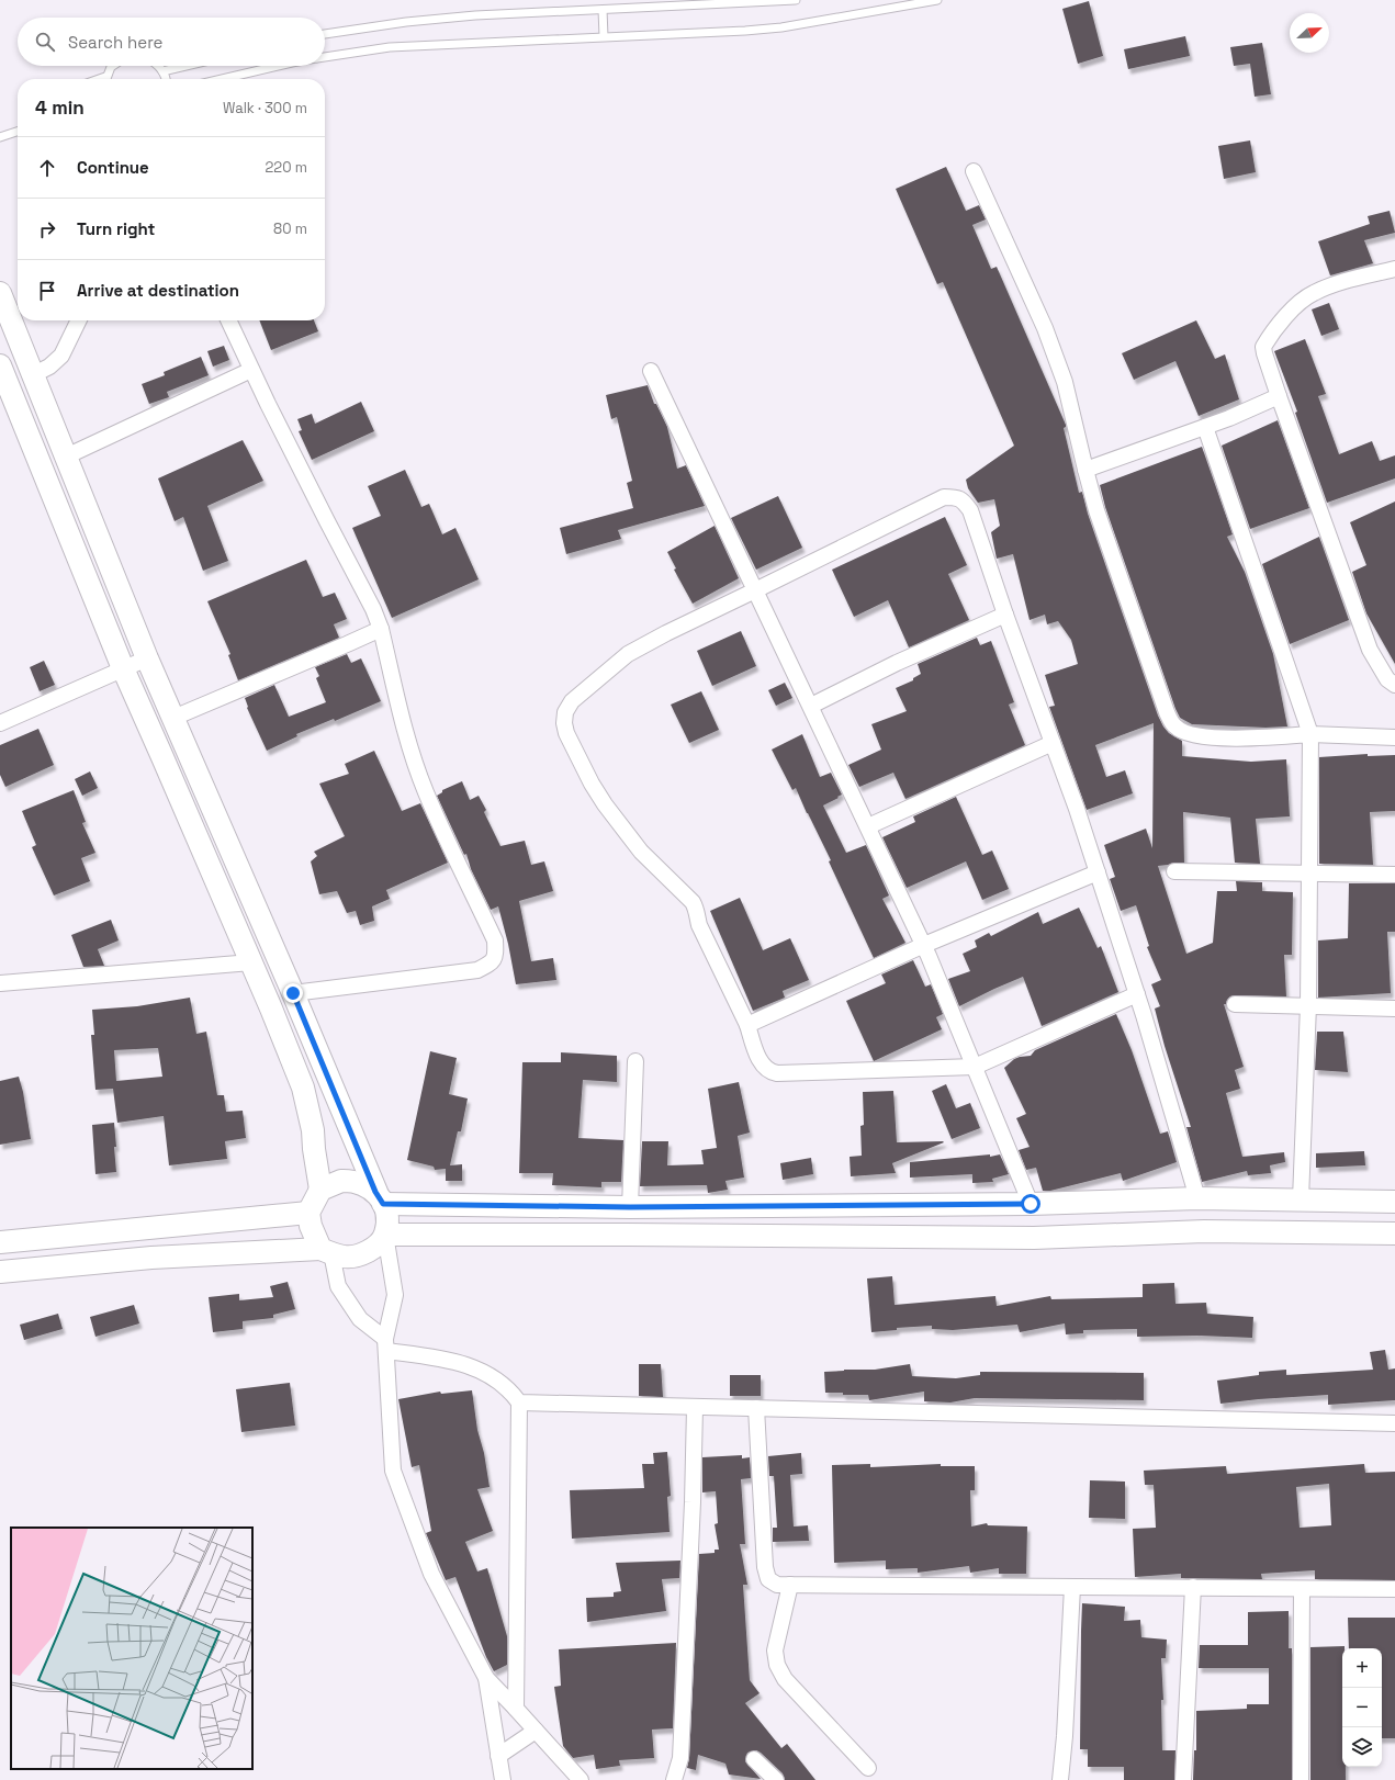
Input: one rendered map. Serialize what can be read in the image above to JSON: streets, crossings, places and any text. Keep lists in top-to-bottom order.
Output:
{
  "north": "top right",
  "page": {
    "search": "Search here",
    "heading": ["4 min", "Walk · 300 m"],
    "list": [
      ["Continue", "220 m"],
      ["Turn right", "80 m"],
      "Arrive at destination"
    ],
    "map_buttons": ["+", "−"]
  }
}
